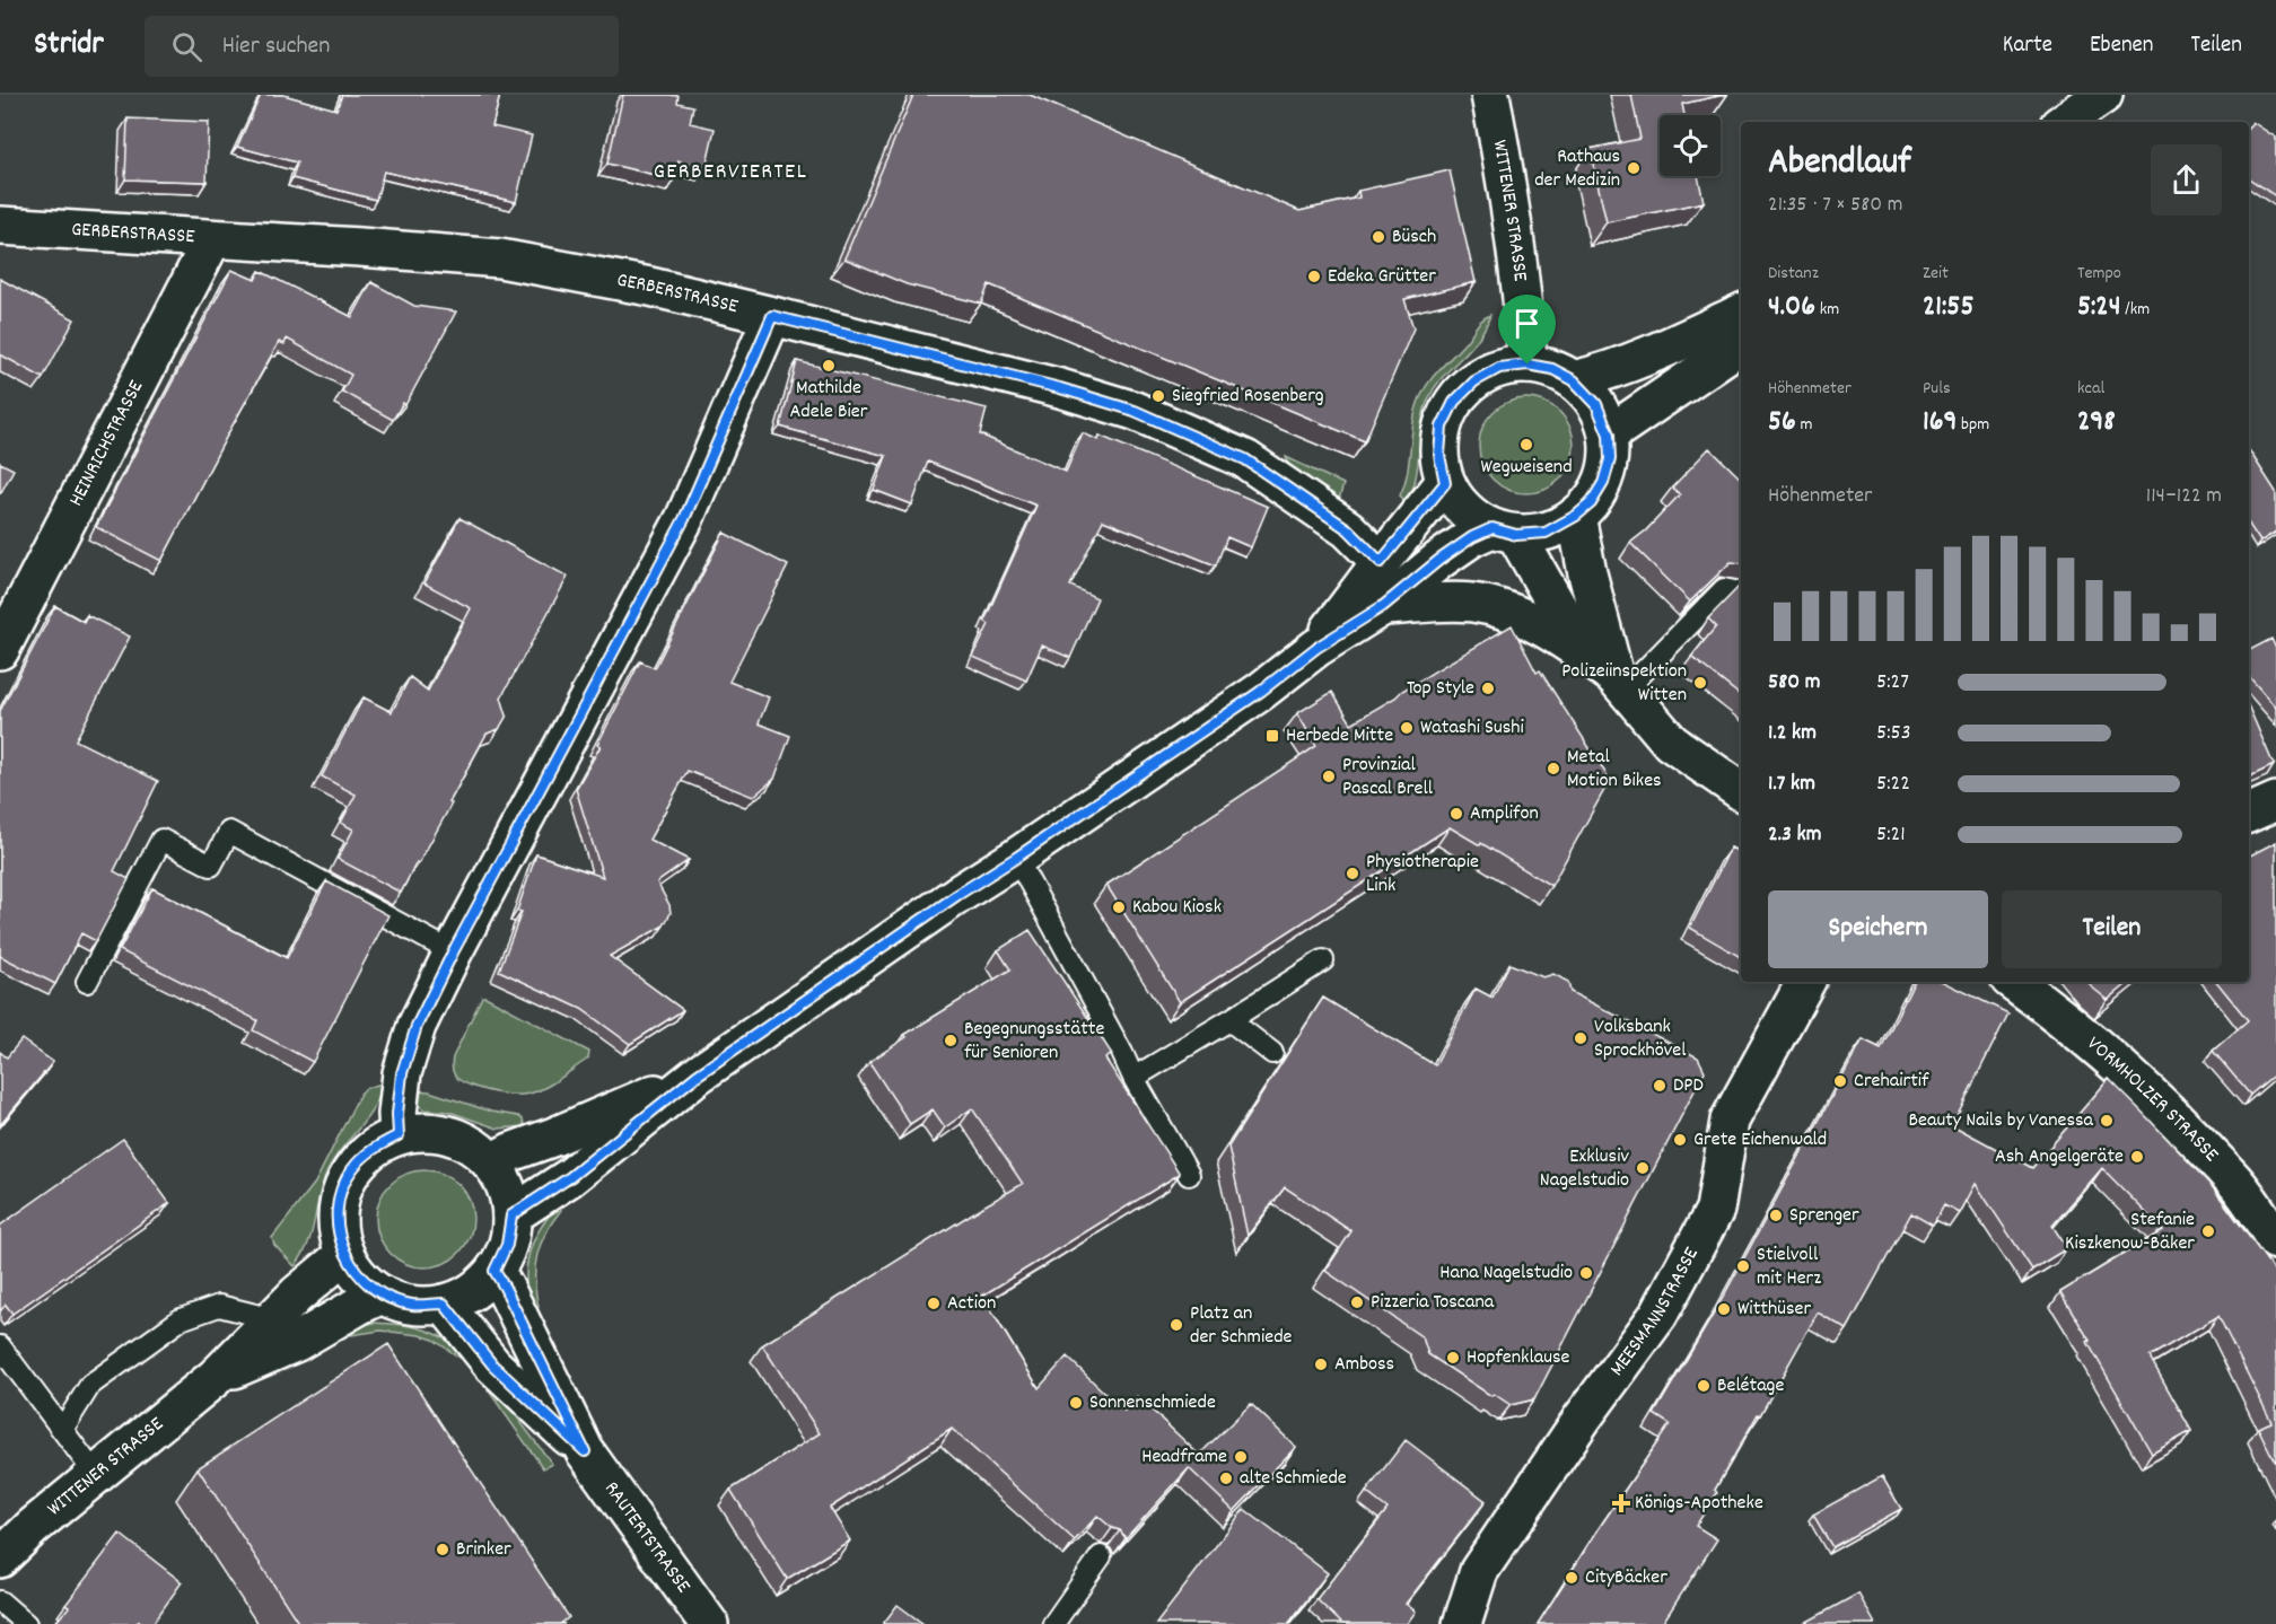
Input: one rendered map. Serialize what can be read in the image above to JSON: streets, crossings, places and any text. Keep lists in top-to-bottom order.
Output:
{
  "streets": {
    "main road": [
      "WITTENER STRASSE",
      "GERBERSTRASSE",
      "HEINRICHSTRASSE",
      "VORMHOLZER STRASSE",
      "MEESMANNSTRASSE",
      "RAUTERTSTRASSE"
    ]
  },
  "crossings": [
    ["WITTENER STRASSE", "RAUTERTSTRASSE"],
    ["GERBERSTRASSE", "HEINRICHSTRASSE"]
  ],
  "districts": ["GERBERVIERTEL"],
  "places": {
    "other": [
      "Rathaus der Medizin",
      "Büsch",
      "Edeka Grütter",
      "Mathilde Adele Bier",
      "Siegfried Rosenberg",
      "Wegweisend",
      "Polizeiinspektion Witten",
      "Top Style",
      "Watashi Sushi",
      "Metal Motion Bikes",
      "Provinzial Pascal Brell",
      "Amplifon",
      "Physiotherapie Link",
      "Kabou Kiosk",
      "Volksbank Sprockhövel",
      "Begegnungsstätte für Senioren",
      "Crehairtif",
      "DPD",
      "Beauty Nails by Vanessa",
      "Grete Eichenwald",
      "Ash Angelgeräte",
      "Exklusiv Nagelstudio",
      "Sprenger",
      "Stefanie Kiszkenow-Bäker",
      "Stielvoll mit Herz",
      "Hana Nagelstudio",
      "Pizzeria Toscana",
      "Action",
      "Witthüser",
      "Platz an der Schmiede",
      "Hopfenklause",
      "Amboss",
      "Belétage",
      "Sonnenschmiede",
      "Headframe",
      "alte Schmiede",
      "Brinker",
      "CityBäcker"
    ],
    "transit": ["Herbede Mitte"],
    "health": ["Königs-Apotheke"]
  },
  "page": {
    "header": "Stridr",
    "search": "Hier suchen",
    "nav": ["Karte", "Ebenen", "Teilen"],
    "heading": ["Abendlauf", "21:35 · 7 × 580 m"],
    "stats": [
      ["Distanz", "4.06 km"],
      ["Zeit", "21:55"],
      ["Tempo", "5:24 /km"],
      ["Höhenmeter", "56 m"],
      ["Puls", "169 bpm"],
      ["kcal", "298"]
    ],
    "chart": ["Höhenmeter", "114–122 m"],
    "list": [
      {
        "name": "580 m",
        "note": "5:27"
      },
      {
        "name": "1.2 km",
        "note": "5:53"
      },
      {
        "name": "1.7 km",
        "note": "5:22"
      },
      {
        "name": "2.3 km",
        "note": "5:21"
      }
    ],
    "buttons": ["Speichern", "Teilen"]
  }
}
